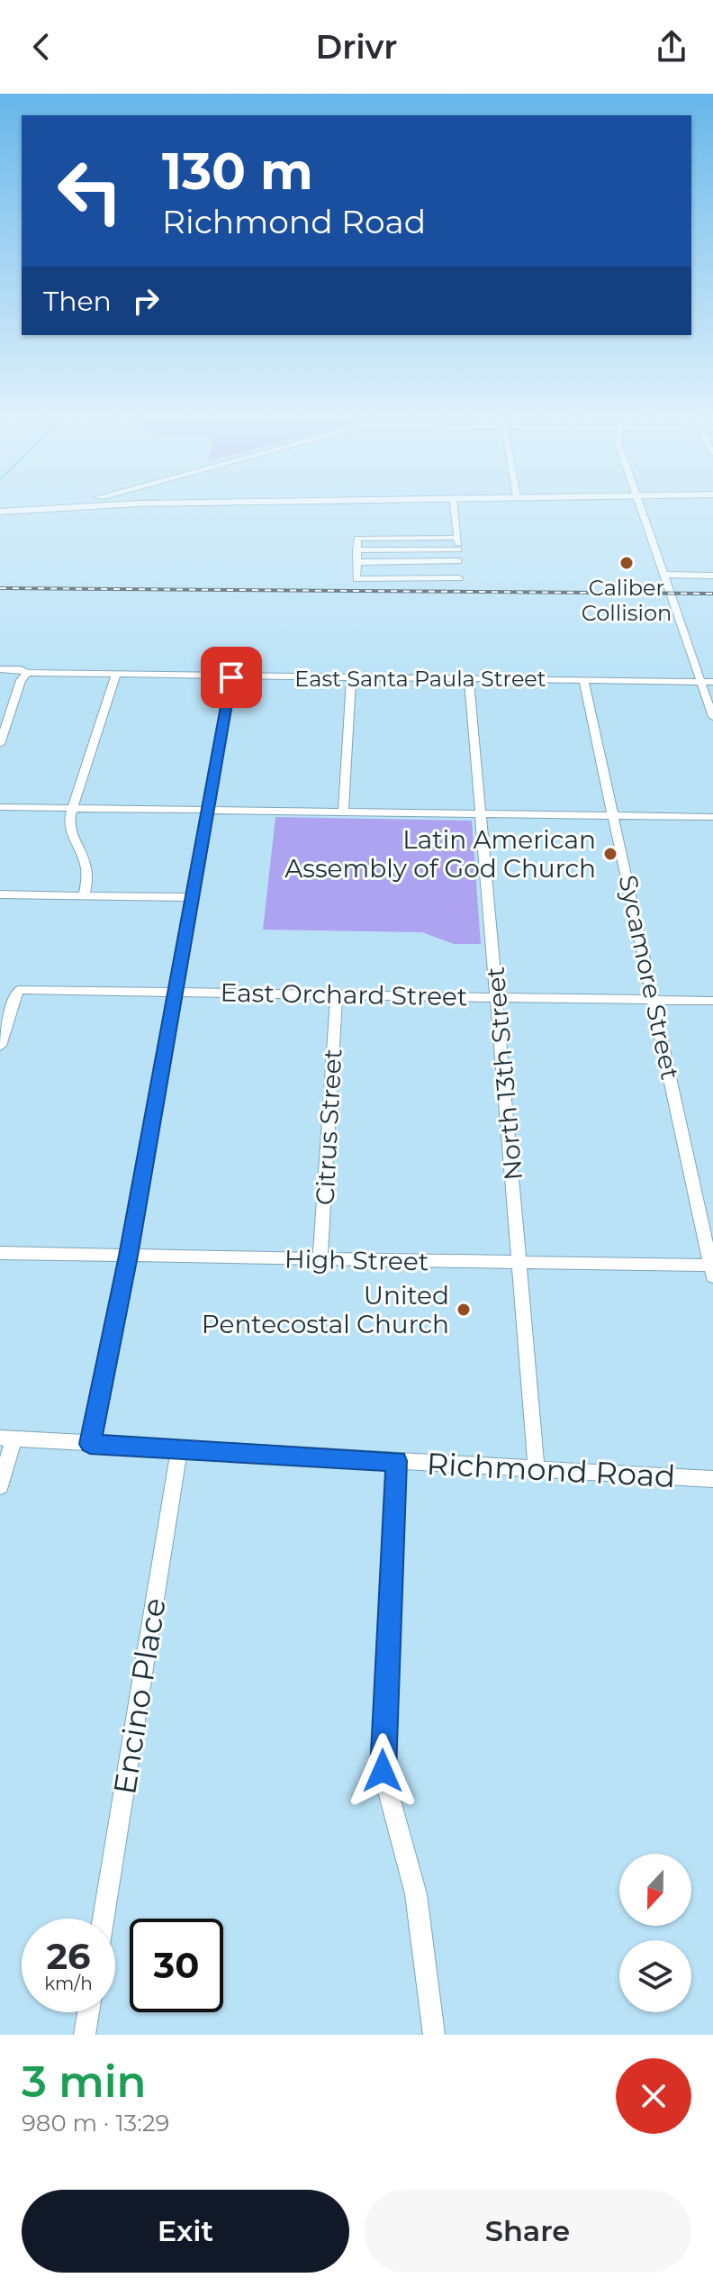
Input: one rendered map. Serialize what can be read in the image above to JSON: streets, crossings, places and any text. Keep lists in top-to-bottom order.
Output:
{
  "streets": {
    "street": [
      "East Santa Paula Street",
      "Sycamore Street",
      "East Orchard Street",
      "North 13th Street",
      "Citrus Street",
      "High Street",
      "Richmond Road",
      "Encino Place"
    ]
  },
  "crossings": [
    ["East Santa Paula Street", "Sycamore Street"],
    ["East Santa Paula Street", "North 13th Street"],
    ["Sycamore Street", "East Orchard Street"],
    ["Sycamore Street", "High Street"],
    ["East Orchard Street", "North 13th Street"],
    ["East Orchard Street", "Citrus Street"],
    ["North 13th Street", "High Street"],
    ["North 13th Street", "Richmond Road"],
    ["Citrus Street", "High Street"],
    ["Richmond Road", "Encino Place"]
  ],
  "places": ["Caliber Collision", "Latin American Assembly of God Church", "United Pentecostal Church"],
  "north": "bottom",
  "page": {
    "header": "Drivr",
    "turn": ["130 m", "Richmond Road"],
    "then": "Then",
    "speed": "26 km/h",
    "limit": "30",
    "heading": ["3 min", "980 m · 13:29"],
    "buttons": ["Exit", "Share"]
  }
}
